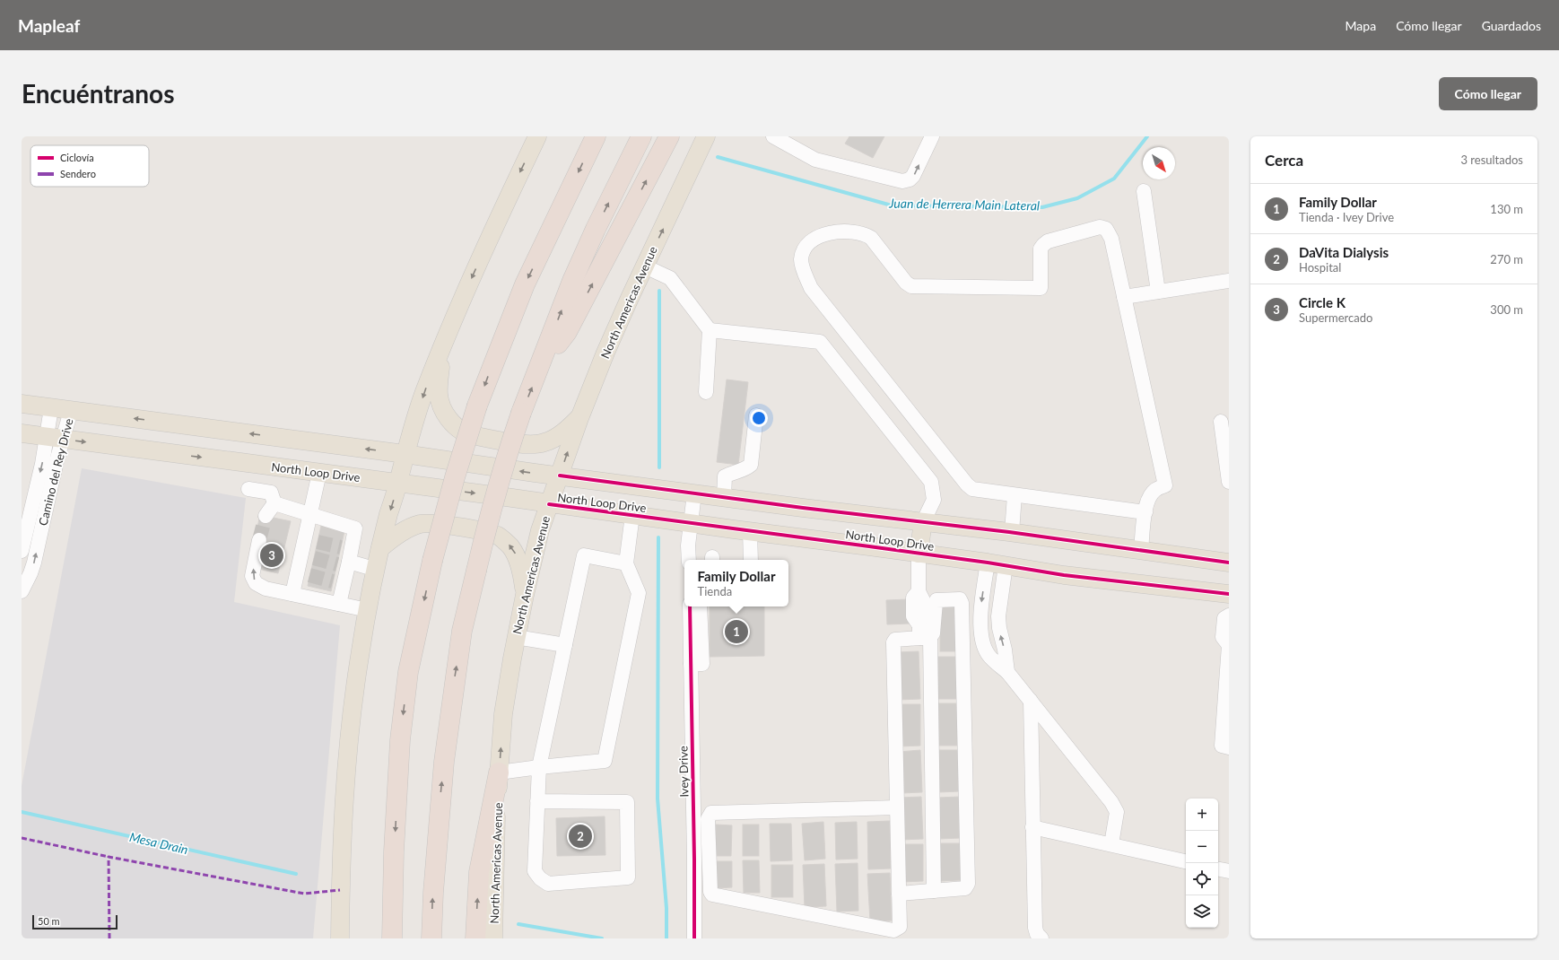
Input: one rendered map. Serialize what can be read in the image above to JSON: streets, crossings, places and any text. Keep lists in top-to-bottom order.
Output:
{
  "streets": {
    "main road": ["North Americas Avenue", "North Loop Drive"],
    "street": ["Camino del Rey Drive", "Ivey Drive"]
  },
  "crossings": [
    ["North Americas Avenue", "North Loop Drive"],
    ["Camino del Rey Drive", "North Loop Drive"]
  ],
  "water": ["Juan de Herrera Main Lateral", "Mesa Drain"],
  "legend": ["Ciclovía", "Sendero"],
  "scale_bar": "50 m",
  "north": "bottom right",
  "page": {
    "header": "Mapleaf",
    "nav": ["Mapa", "Cómo llegar", "Guardados"],
    "buttons": "Cómo llegar",
    "title": "Encuéntranos",
    "heading": ["Cerca", "3 resultados"],
    "list": [
      {
        "mark": "1",
        "name": "Family Dollar",
        "note": "Tienda · Ivey Drive",
        "value": "130 m"
      },
      {
        "mark": "2",
        "name": "DaVita Dialysis",
        "note": "Hospital",
        "value": "270 m"
      },
      {
        "mark": "3",
        "name": "Circle K",
        "note": "Supermercado",
        "value": "300 m"
      }
    ],
    "pins": ["3", "1", "2"],
    "popup": ["Family Dollar", "Tienda"],
    "map_buttons": ["+", "−"],
    "scale": "50 m"
  }
}
